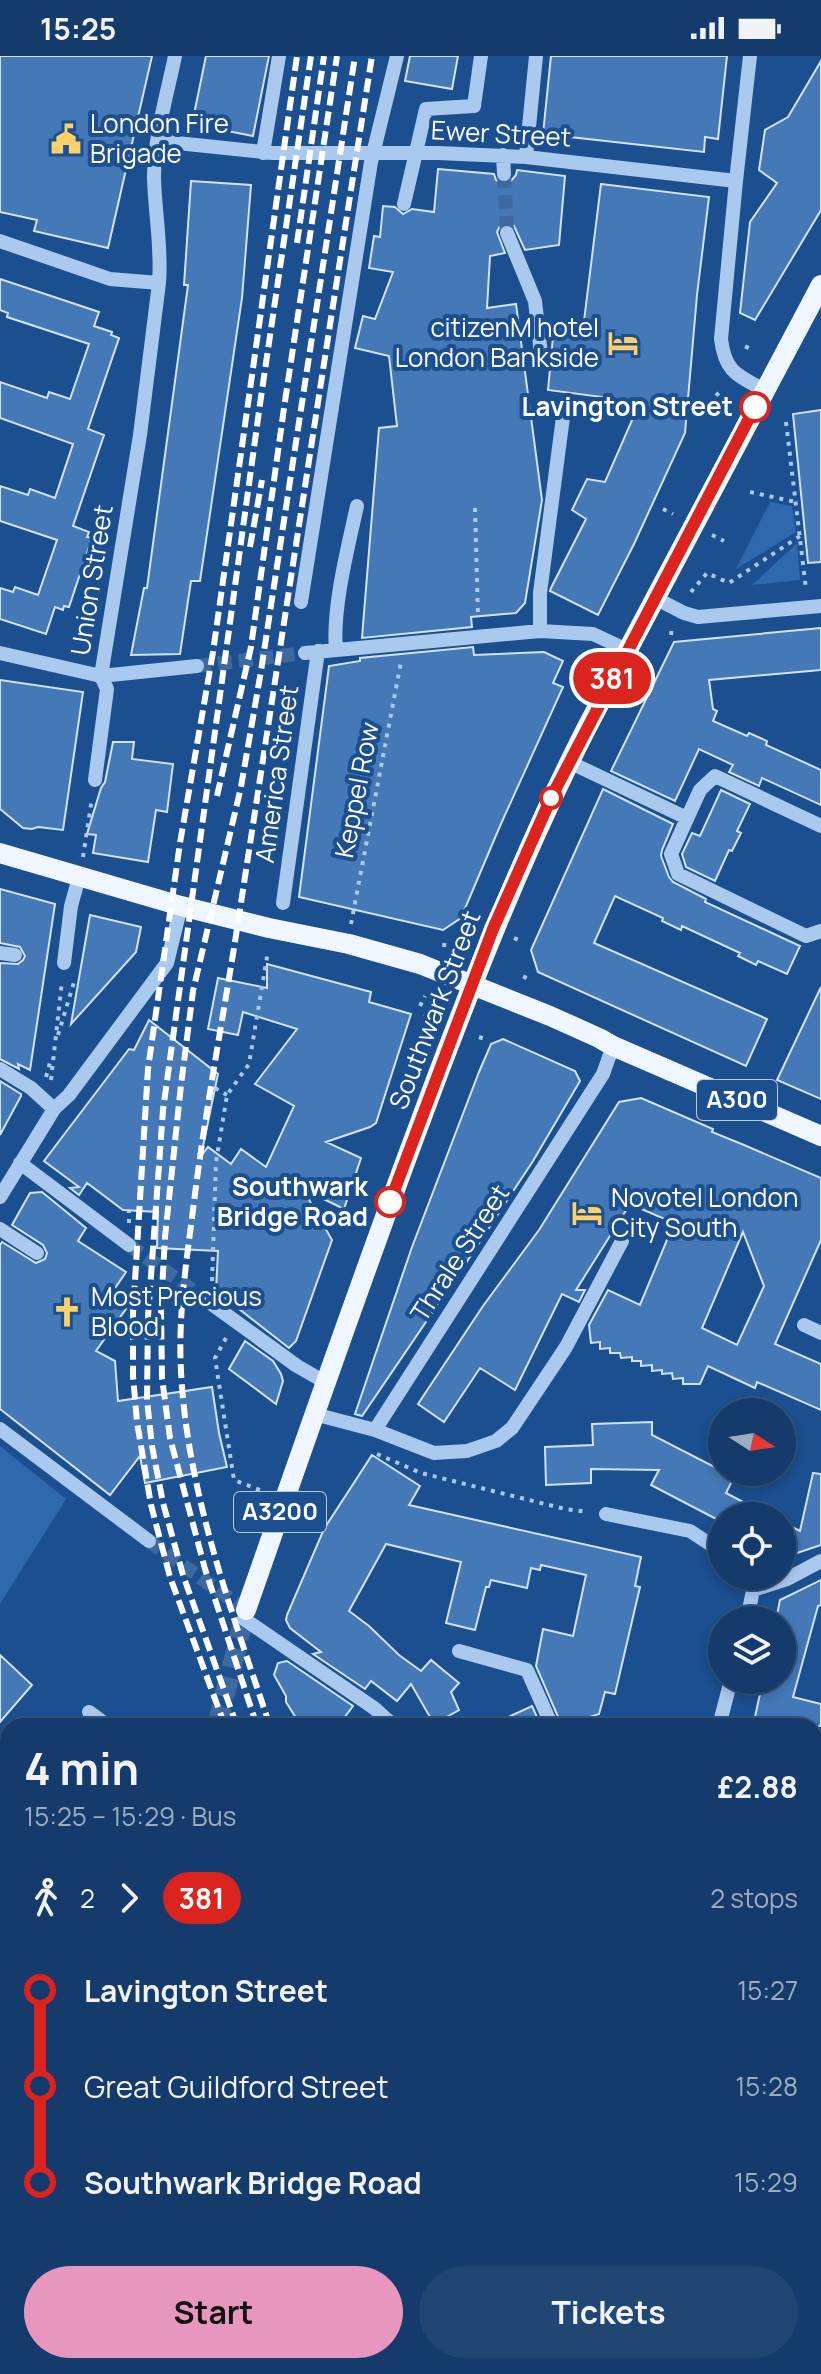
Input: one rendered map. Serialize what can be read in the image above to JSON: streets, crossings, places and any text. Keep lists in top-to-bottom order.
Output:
{
  "streets": {
    "main road": ["Southwark Street", "A300", "A3200"],
    "street": [
      "Ewer Street",
      "Union Street",
      "America Street",
      "Thrale Street"
    ],
    "path": ["Keppel Row"]
  },
  "crossings": [
    ["Ewer Street", "Union Street"],
    ["Keppel Row", "A300"],
    ["Southwark Street", "A300"],
    ["A300", "Thrale Street"]
  ],
  "places": {
    "public building": ["London Fire Brigade"],
    "hotel": ["citizenM hotel London Bankside", "Novotel London City South"],
    "other": ["Lavington Street", "Southwark Bridge Road"],
    "church": ["Most Precious Blood"]
  },
  "lines": ["bus line 381"],
  "north": "right",
  "page": {
    "status": "15:25",
    "on_map": "381",
    "heading": ["4 min", "15:25 – 15:29 · Bus", "£2.88"],
    "legs": ["2", "381", "2 stops"],
    "list": [
      {
        "name": "Lavington Street",
        "value": "15:27"
      },
      {
        "name": "Great Guildford Street",
        "value": "15:28"
      },
      {
        "name": "Southwark Bridge Road",
        "value": "15:29"
      }
    ],
    "buttons": ["Start", "Tickets"]
  }
}
